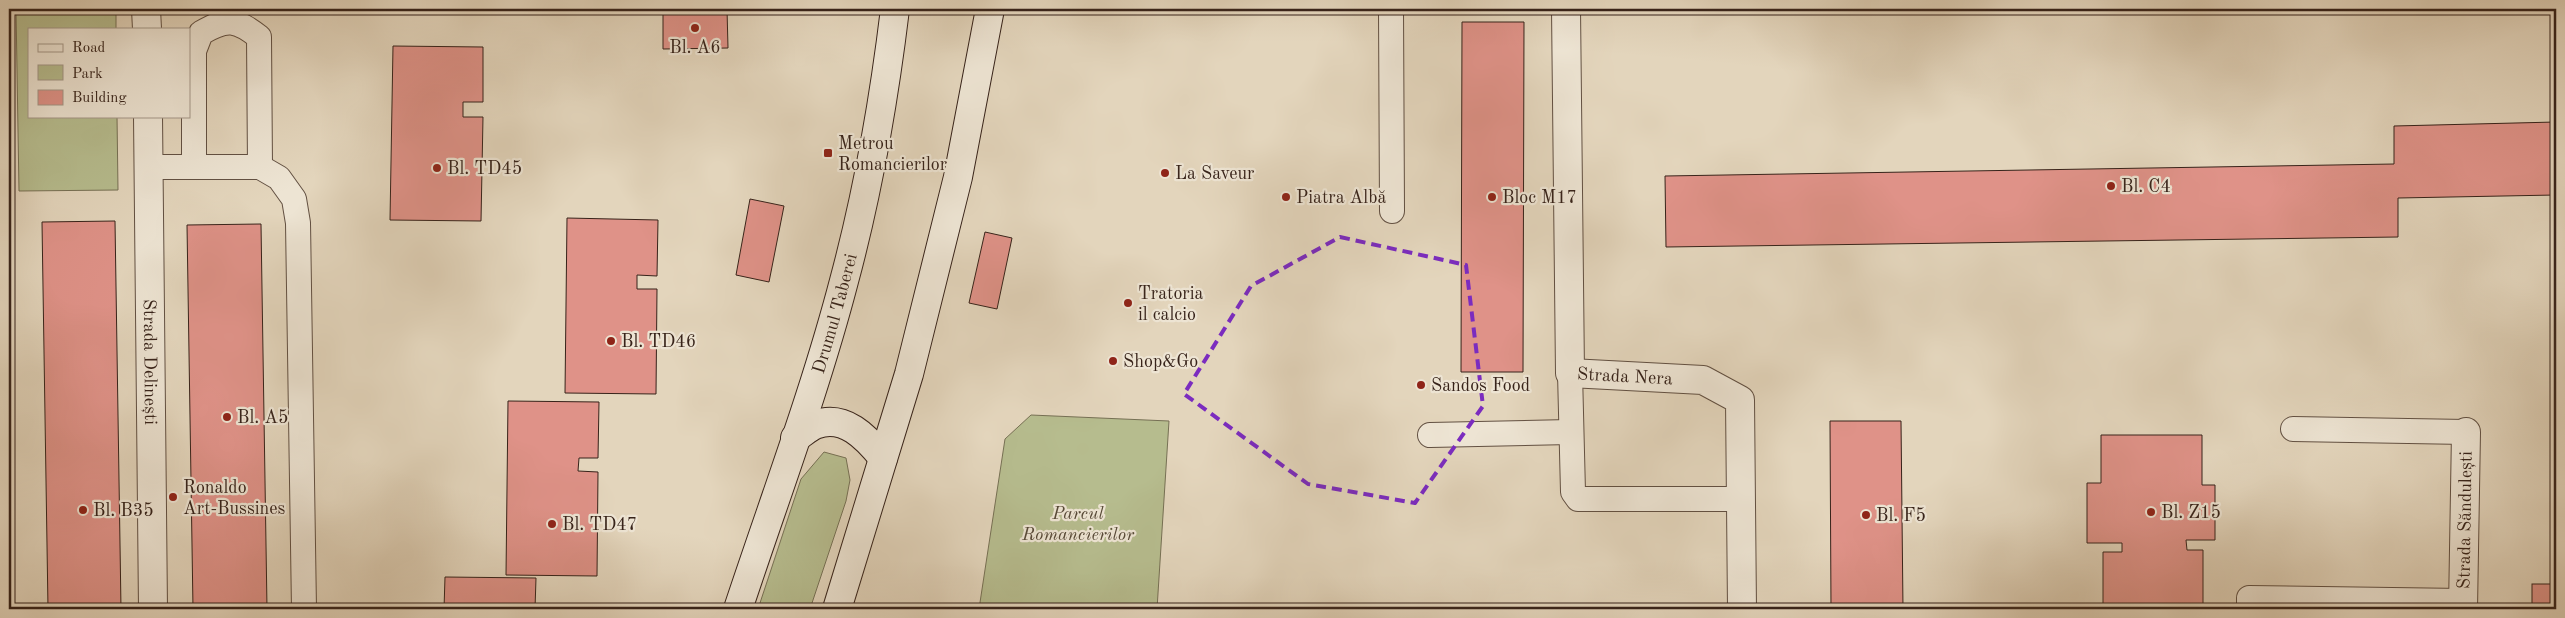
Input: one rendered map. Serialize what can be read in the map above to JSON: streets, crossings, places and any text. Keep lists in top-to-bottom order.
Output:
{
  "streets": {
    "street": [
      "Drumul Taberei",
      "Strada Delinești",
      "Strada Nera",
      "Strada Săndulești"
    ]
  },
  "parks": ["Parcul Romancierilor"],
  "places": {
    "other": [
      "Bl. A6",
      "Bl. TD45",
      "La Saveur",
      "Bl. C4",
      "Piatra Albă",
      "Bloc M17",
      "Tratoria il calcio",
      "Bl. TD46",
      "Shop&Go",
      "Sandos Food",
      "Bl. A5",
      "Ronaldo Art-Bussines",
      "Bl. B35",
      "Bl. Z15",
      "Bl. F5",
      "Bl. TD47"
    ],
    "transit": ["Metrou Romancierilor"]
  },
  "legend": ["Road", "Park", "Building"]
}
